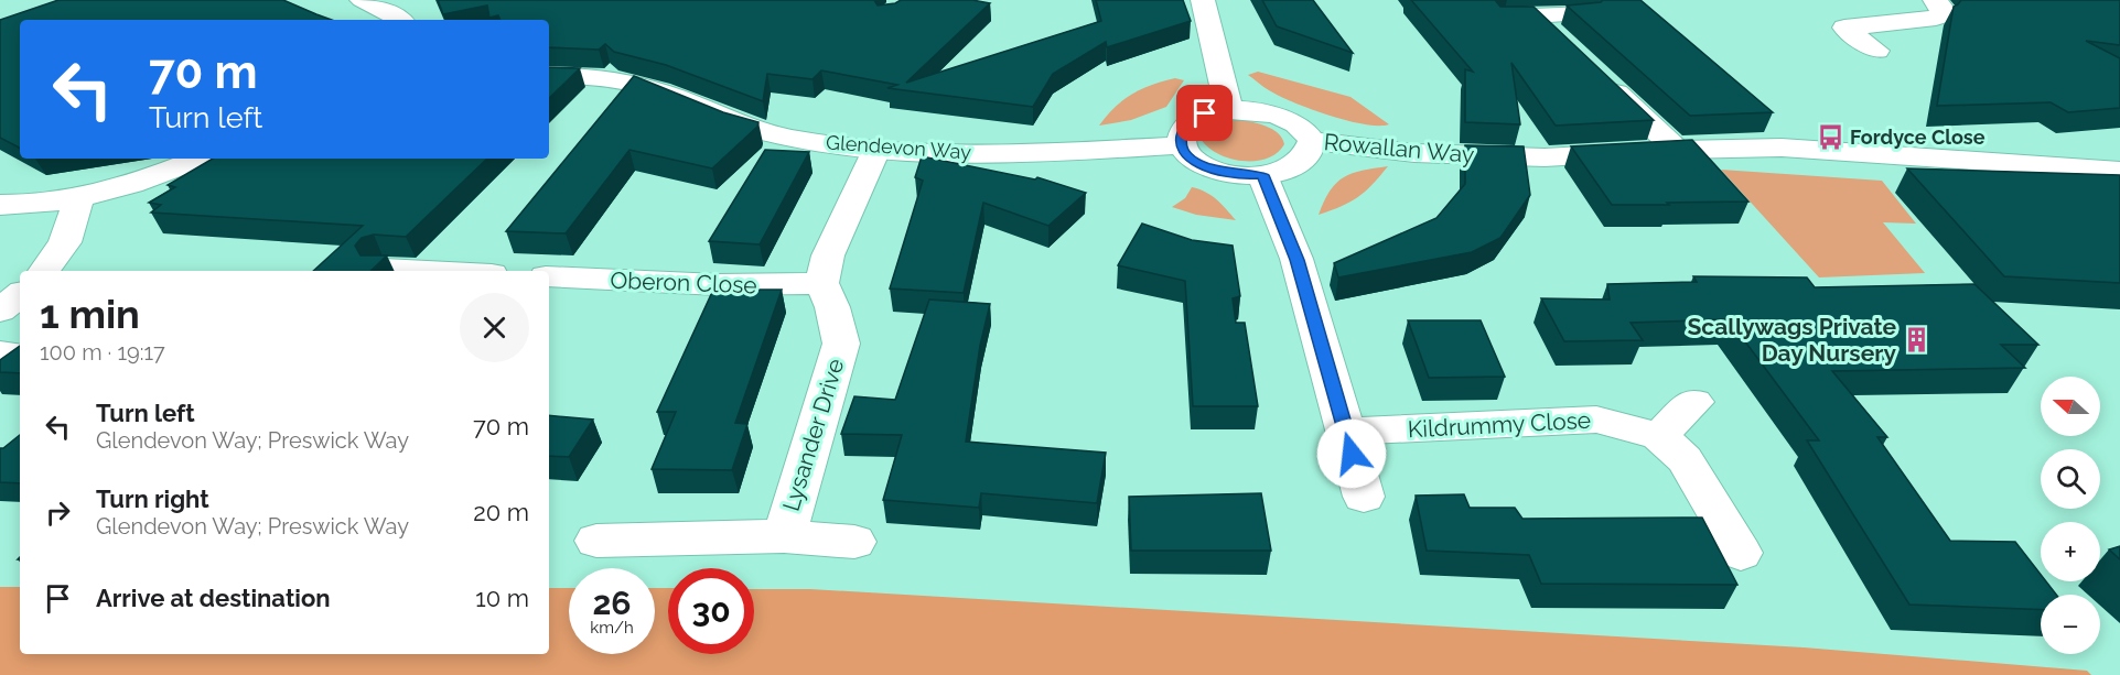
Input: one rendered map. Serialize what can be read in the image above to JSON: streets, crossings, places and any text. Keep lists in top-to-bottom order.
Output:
{
  "streets": {
    "street": [
      "Glendevon Way",
      "Rowallan Way",
      "Oberon Close",
      "Kildrummy Close",
      "Lysander Drive"
    ]
  },
  "crossings": [
    ["Oberon Close", "Lysander Drive"]
  ],
  "places": {
    "bus stop": ["Fordyce Close"],
    "building": ["Scallywags Private Day Nursery"]
  },
  "north": "left",
  "page": {
    "turn": ["70 m", "Turn left"],
    "heading": ["1 min", "100 m · 19:17"],
    "map_buttons": ["+", "−"],
    "list": [
      {
        "name": "Turn left",
        "note": "Glendevon Way; Preswick Way",
        "value": "70 m"
      },
      {
        "name": "Turn right",
        "note": "Glendevon Way; Preswick Way",
        "value": "20 m"
      },
      {
        "name": "Arrive at destination",
        "value": "10 m"
      }
    ],
    "speed": "26 km/h",
    "limit": "30"
  }
}
